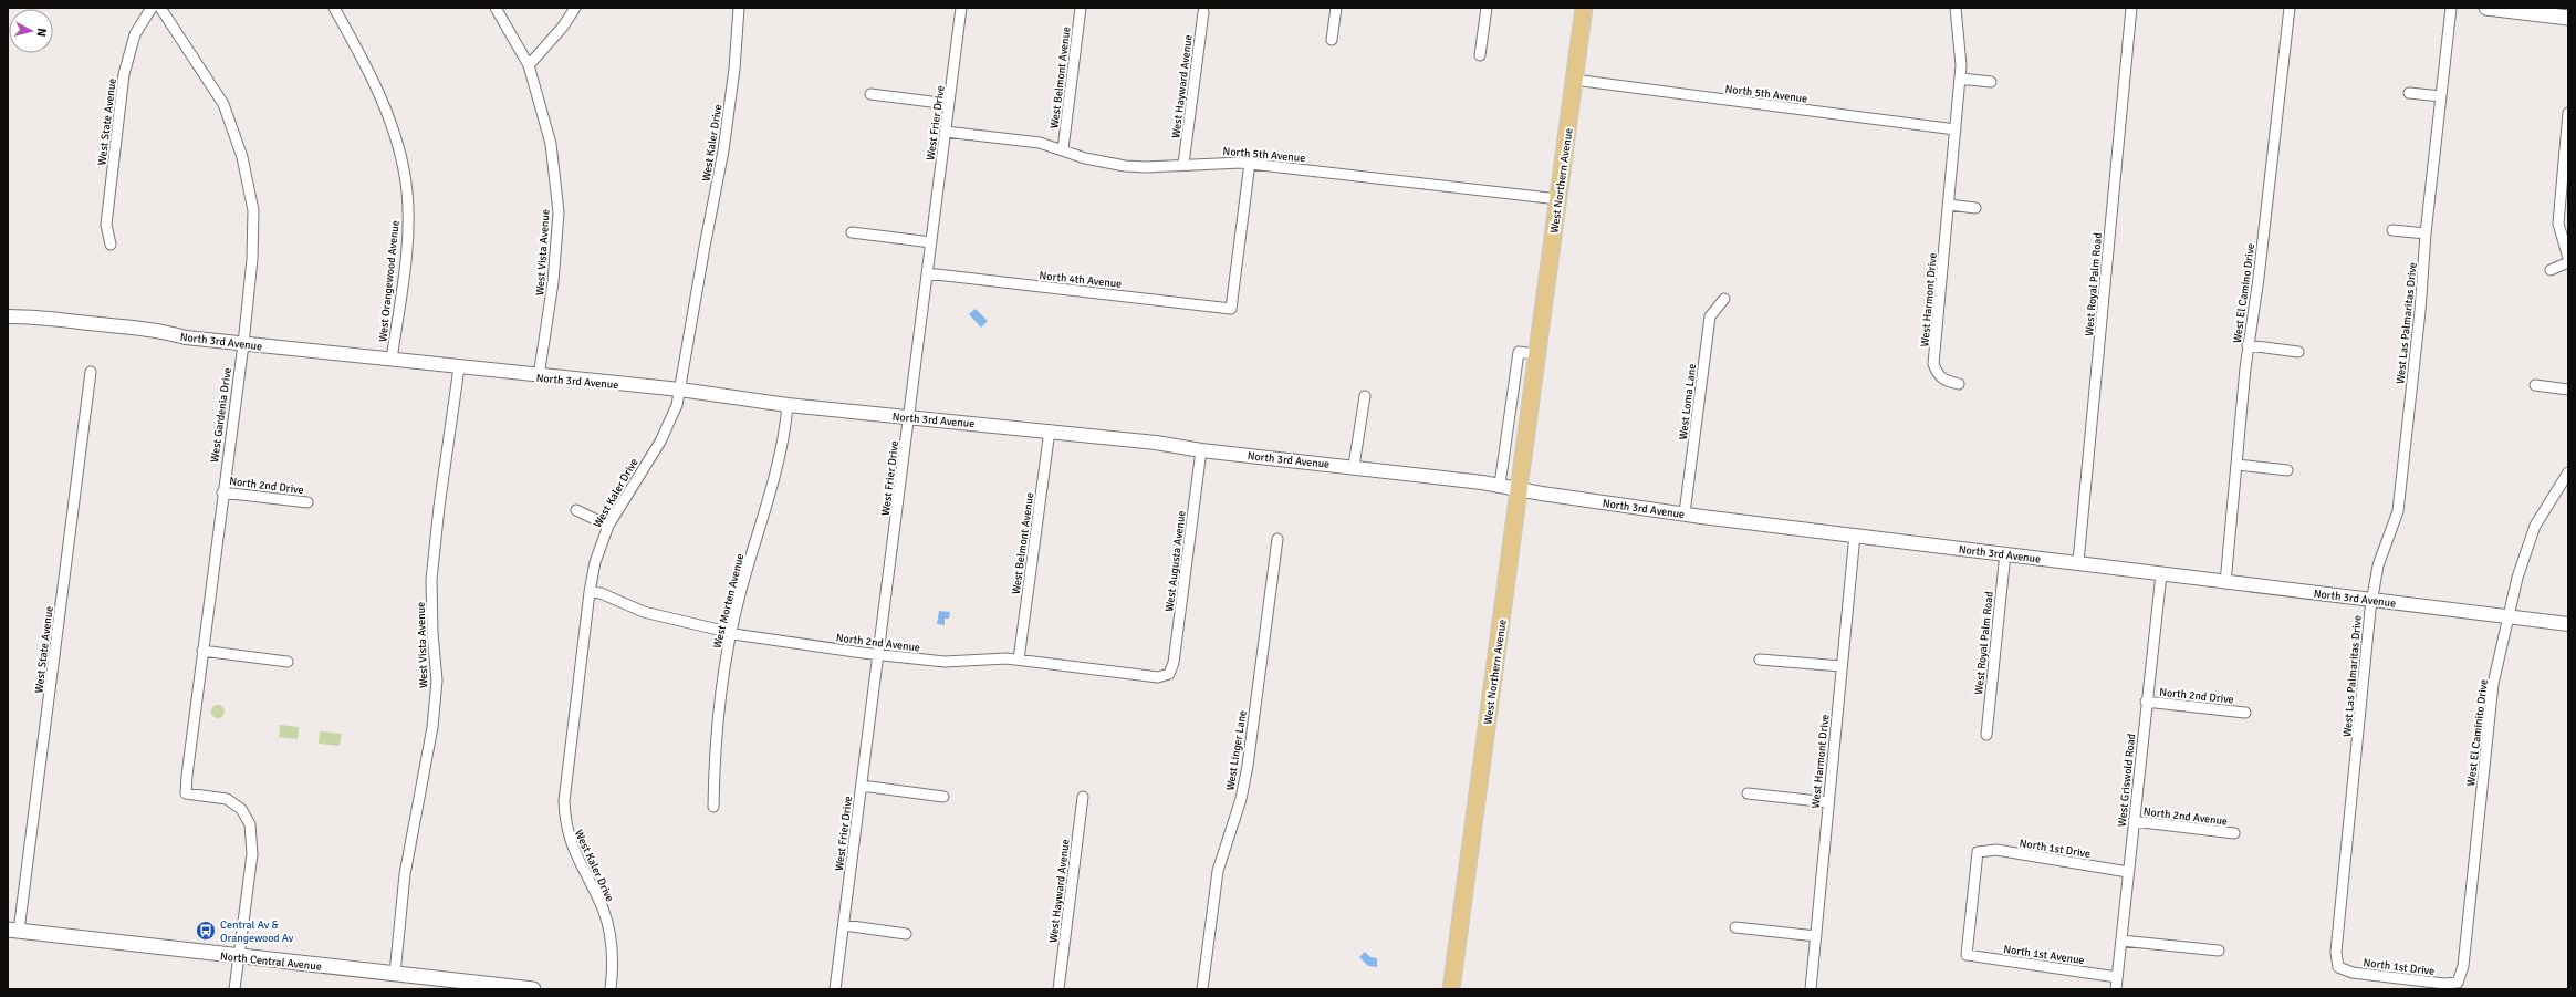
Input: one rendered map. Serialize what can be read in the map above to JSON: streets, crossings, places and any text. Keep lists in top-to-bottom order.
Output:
{
  "streets": {
    "main road": ["West Northern Avenue", "North Central Avenue"],
    "street": [
      "West Belmont Avenue",
      "West Hayward Avenue",
      "North 5th Avenue",
      "West State Avenue",
      "West Frier Drive",
      "West Kaler Drive",
      "West Vista Avenue",
      "North 4th Avenue",
      "West Orangewood Avenue",
      "West Royal Palm Road",
      "West El Camino Drive",
      "West Harmont Drive",
      "West Las Palmaritas Drive",
      "North 3rd Avenue",
      "West Loma Lane",
      "West Gardenia Drive",
      "North 2nd Drive",
      "West Augusta Avenue",
      "West Morten Avenue",
      "North 2nd Avenue",
      "West El Caminito Drive",
      "West Linger Lane",
      "West Griswold Road",
      "North 1st Drive",
      "North 1st Avenue"
    ]
  },
  "crossings": [
    ["West Belmont Avenue", "North 5th Avenue"],
    ["West Belmont Avenue", "North 3rd Avenue"],
    ["West Belmont Avenue", "North 2nd Avenue"],
    ["West Hayward Avenue", "North 5th Avenue"],
    ["North 5th Avenue", "West Frier Drive"],
    ["North 5th Avenue", "West Northern Avenue"],
    ["North 5th Avenue", "North 4th Avenue"],
    ["North 5th Avenue", "West Harmont Drive"],
    ["West State Avenue", "North Central Avenue"],
    ["West Frier Drive", "North 4th Avenue"],
    ["West Frier Drive", "North 3rd Avenue"],
    ["West Frier Drive", "North 2nd Avenue"],
    ["West Kaler Drive", "North 3rd Avenue"],
    ["West Kaler Drive", "North 2nd Avenue"],
    ["West Northern Avenue", "North 3rd Avenue"],
    ["West Vista Avenue", "North 3rd Avenue"],
    ["West Vista Avenue", "North Central Avenue"],
    ["West Orangewood Avenue", "North 3rd Avenue"],
    ["West Royal Palm Road", "North 3rd Avenue"],
    ["West El Camino Drive", "North 3rd Avenue"],
    ["West Harmont Drive", "North 3rd Avenue"],
    ["West Las Palmaritas Drive", "North 3rd Avenue"],
    ["West Las Palmaritas Drive", "North 1st Drive"],
    ["North 3rd Avenue", "West Loma Lane"],
    ["North 3rd Avenue", "West Gardenia Drive"],
    ["North 3rd Avenue", "West Augusta Avenue"],
    ["North 3rd Avenue", "West Morten Avenue"],
    ["North 3rd Avenue", "West El Caminito Drive"],
    ["North 3rd Avenue", "West Griswold Road"],
    ["West Gardenia Drive", "North 2nd Drive"],
    ["West Gardenia Drive", "North Central Avenue"],
    ["North 2nd Drive", "West Griswold Road"],
    ["West Augusta Avenue", "North 2nd Avenue"],
    ["West Morten Avenue", "North 2nd Avenue"],
    ["North 2nd Avenue", "West Griswold Road"],
    ["West El Caminito Drive", "North 1st Drive"],
    ["West Griswold Road", "North 1st Drive"],
    ["West Griswold Road", "North 1st Avenue"],
    ["North 1st Drive", "North 1st Avenue"]
  ],
  "places": {
    "bus stop": ["Central Av & Orangewood Av"]
  },
  "north": "right"
}
